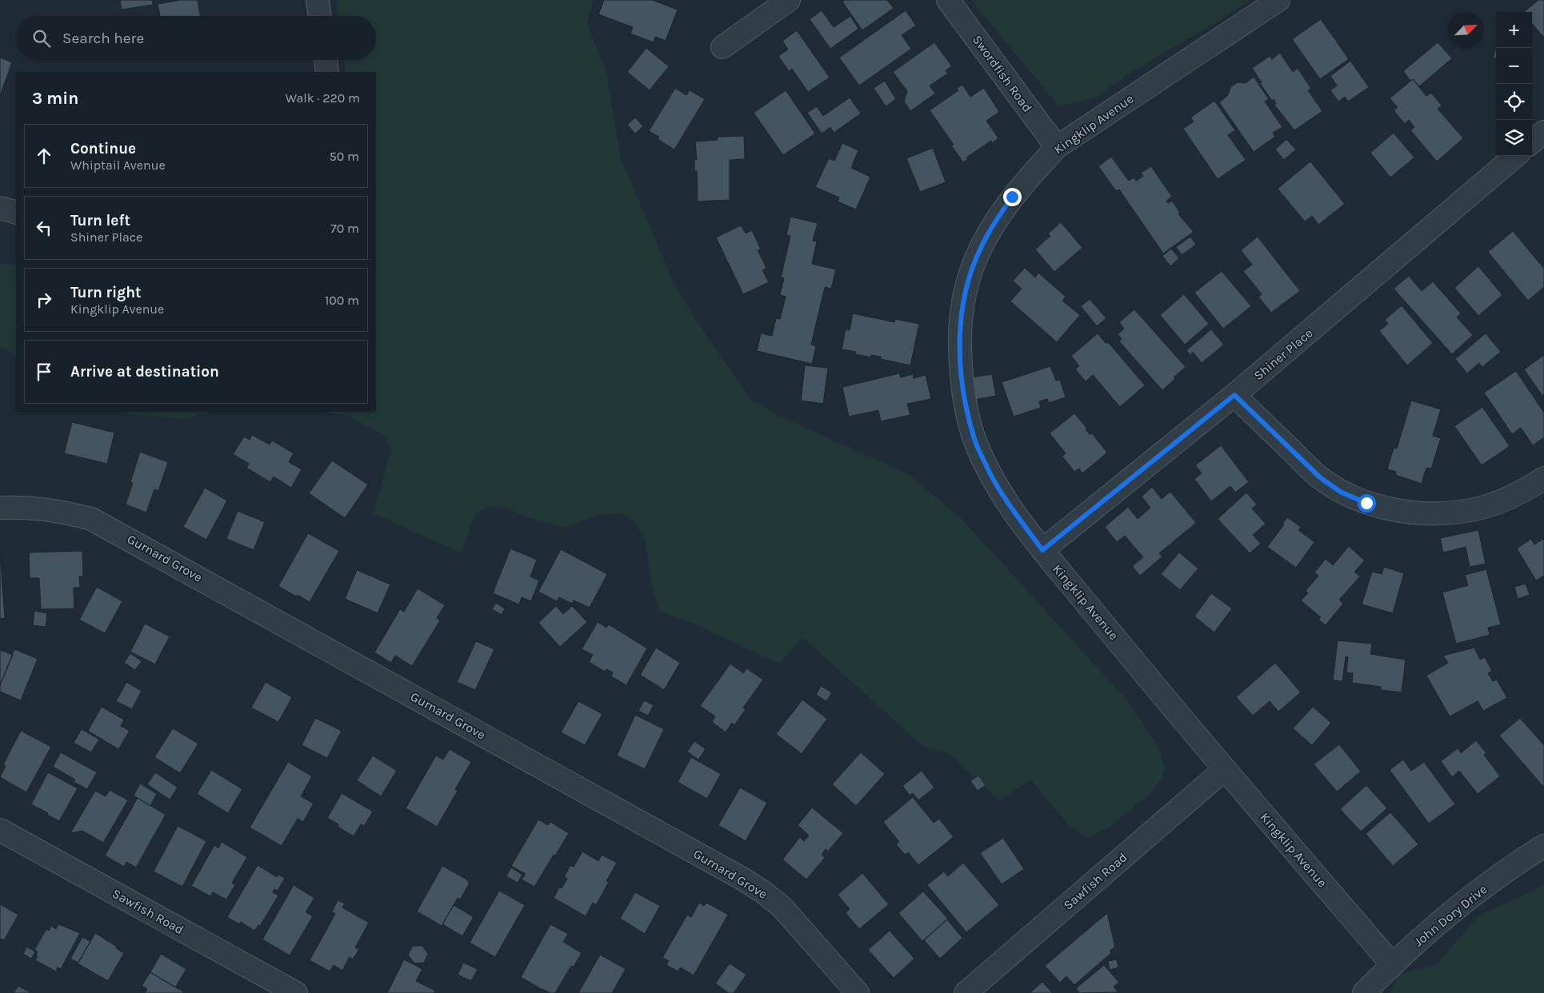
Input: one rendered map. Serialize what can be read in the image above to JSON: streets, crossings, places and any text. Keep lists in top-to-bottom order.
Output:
{
  "streets": {
    "street": [
      "Swordfish Road",
      "Kingklip Avenue",
      "Shiner Place",
      "Gurnard Grove",
      "Sawfish Road",
      "John Dory Drive"
    ]
  },
  "crossings": [
    ["Swordfish Road", "Kingklip Avenue"],
    ["Kingklip Avenue", "Shiner Place"],
    ["Kingklip Avenue", "Sawfish Road"],
    ["Kingklip Avenue", "John Dory Drive"]
  ],
  "north": "top right",
  "page": {
    "map_buttons": ["+", "−"],
    "search": "Search here",
    "heading": ["3 min", "Walk · 220 m"],
    "list": [
      ["Continue", "Whiptail Avenue", "50 m"],
      ["Turn left", "Shiner Place", "70 m"],
      ["Turn right", "Kingklip Avenue", "100 m"],
      "Arrive at destination"
    ]
  }
}
